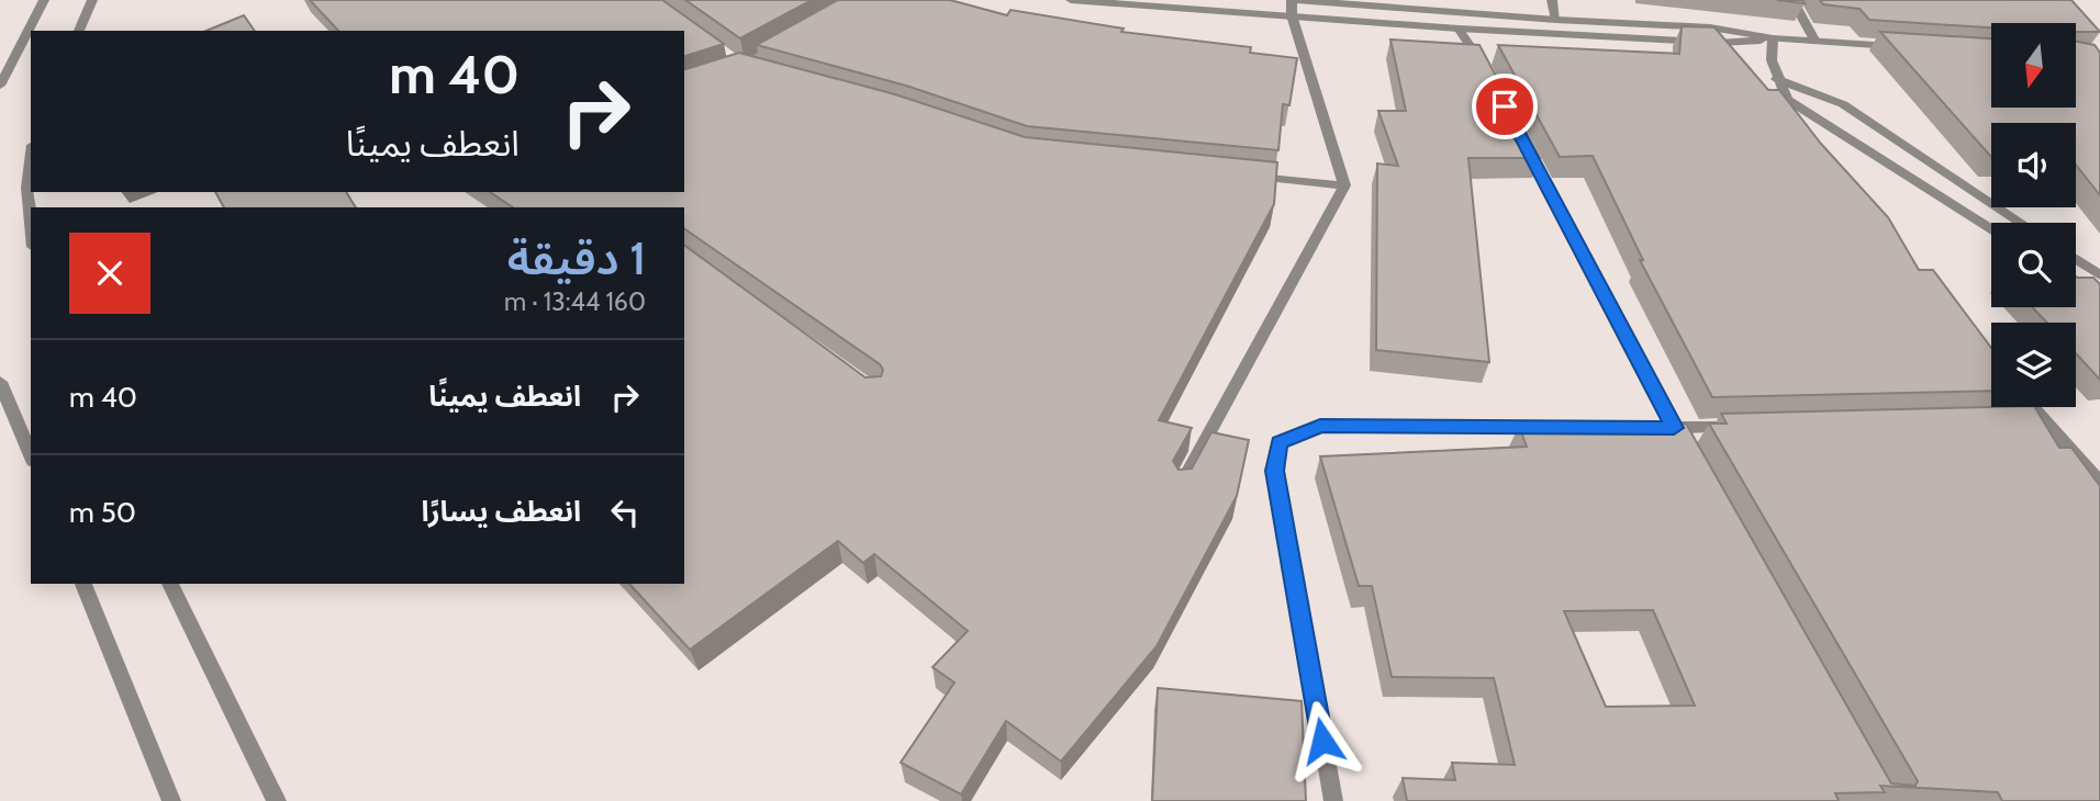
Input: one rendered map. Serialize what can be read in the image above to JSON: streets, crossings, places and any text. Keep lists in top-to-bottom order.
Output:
{
  "north": "bottom",
  "page": {
    "turn": ["40 m", "انعطف يمينًا"],
    "heading": ["1 دقيقة", "160 m · 13:44"],
    "list": [
      {
        "name": "انعطف يمينًا",
        "value": "40 m"
      },
      {
        "name": "انعطف يسارًا",
        "value": "50 m"
      }
    ]
  }
}
